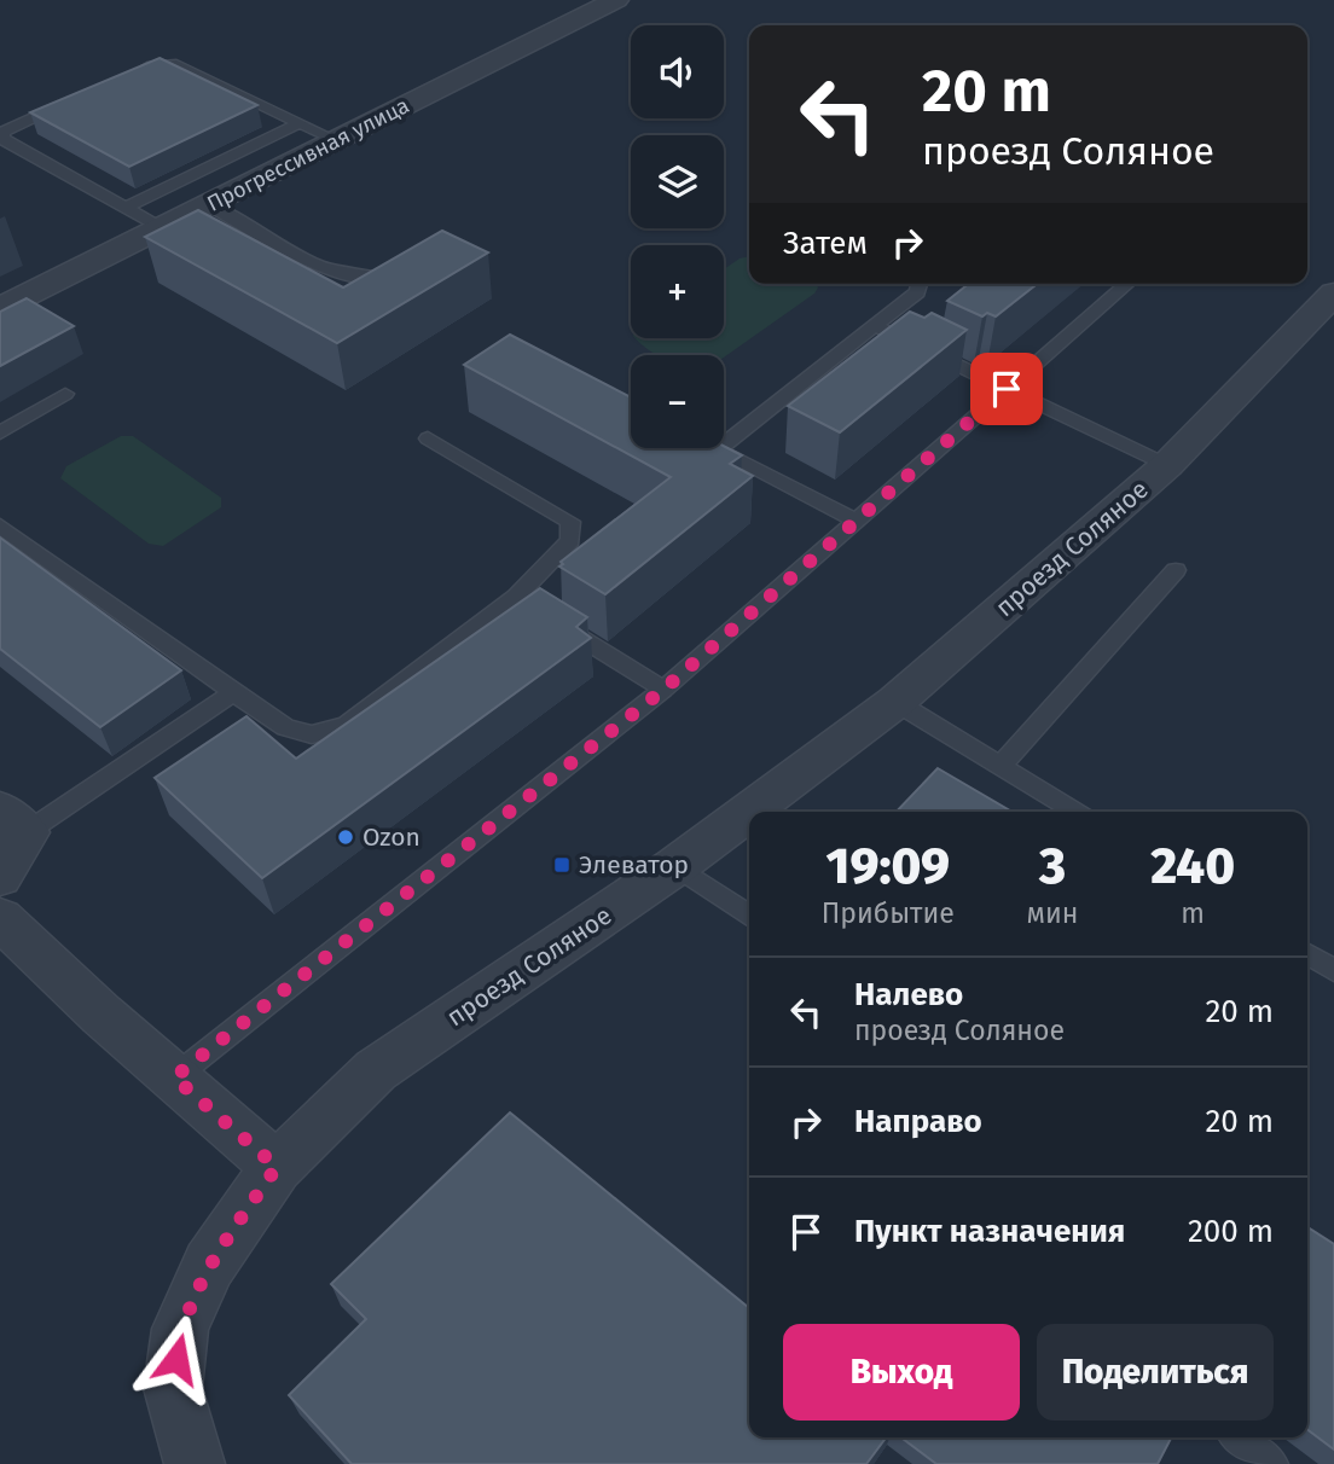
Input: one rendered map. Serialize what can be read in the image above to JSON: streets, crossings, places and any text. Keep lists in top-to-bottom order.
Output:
{
  "streets": {
    "street": ["Прогрессивная улица", "проезд Соляное"]
  },
  "places": {
    "other": ["Ozon"],
    "transit": ["Элеватор"]
  },
  "page": {
    "map_buttons": ["+", "−"],
    "turn": ["20 m", "проезд Соляное"],
    "then": "Затем",
    "eta": [
      "19:09",
      "Прибытие",
      "3",
      "мин",
      "240",
      "m"
    ],
    "list": [
      {
        "name": "Налево",
        "note": "проезд Соляное",
        "value": "20 m"
      },
      {
        "name": "Направо",
        "value": "20 m"
      },
      {
        "name": "Пункт назначения",
        "value": "200 m"
      }
    ],
    "buttons": ["Выход", "Поделиться"]
  }
}
